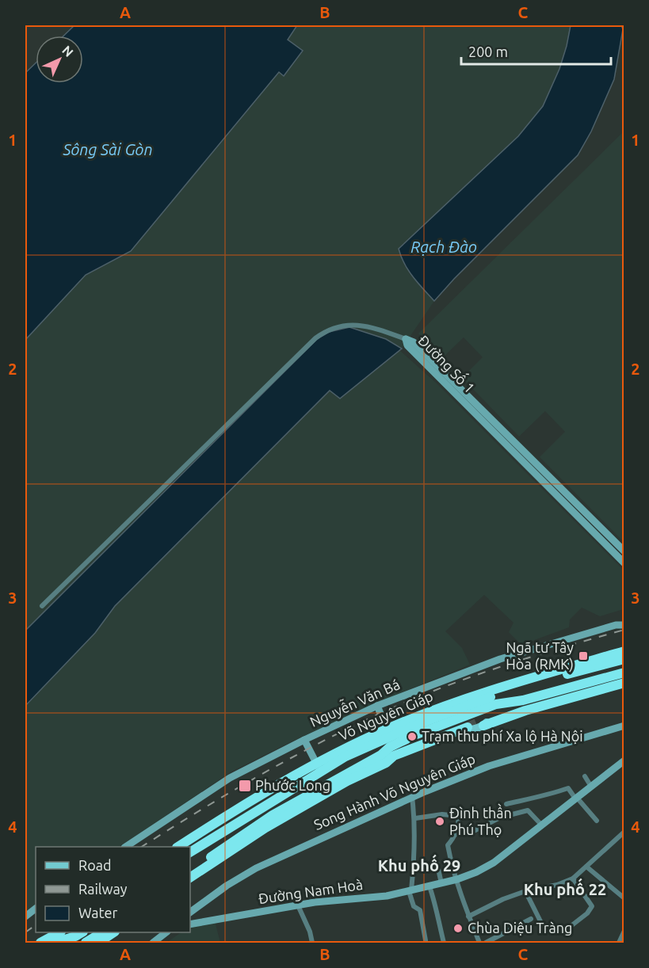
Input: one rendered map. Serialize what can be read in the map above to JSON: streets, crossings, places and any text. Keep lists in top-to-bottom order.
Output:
{
  "streets": {
    "highway": ["Võ Nguyên Giáp"],
    "main road": [
      "Đường Số 1",
      "Nguyễn Văn Bá",
      "Song Hành Võ Nguyên Giáp",
      "Đường Nam Hoà"
    ]
  },
  "districts": ["Khu phố 29", "Khu phố 22"],
  "water": ["Sông Sài Gòn", "Rạch Đào"],
  "places": {
    "transit": ["Ngã tư Tây Hòa (RMK)", "Phước Long"],
    "other": ["Trạm thu phí Xa lộ Hà Nội", "Đình thần Phú Thọ", "Chùa Diệu Tràng"]
  },
  "legend": ["Road", "Railway", "Water"],
  "scale_bar": "200 m",
  "north": "top right",
  "grid": {
    "columns": ["A", "B", "C"],
    "rows": [
      "1",
      "2",
      "3",
      "4"
    ]
  }
}
